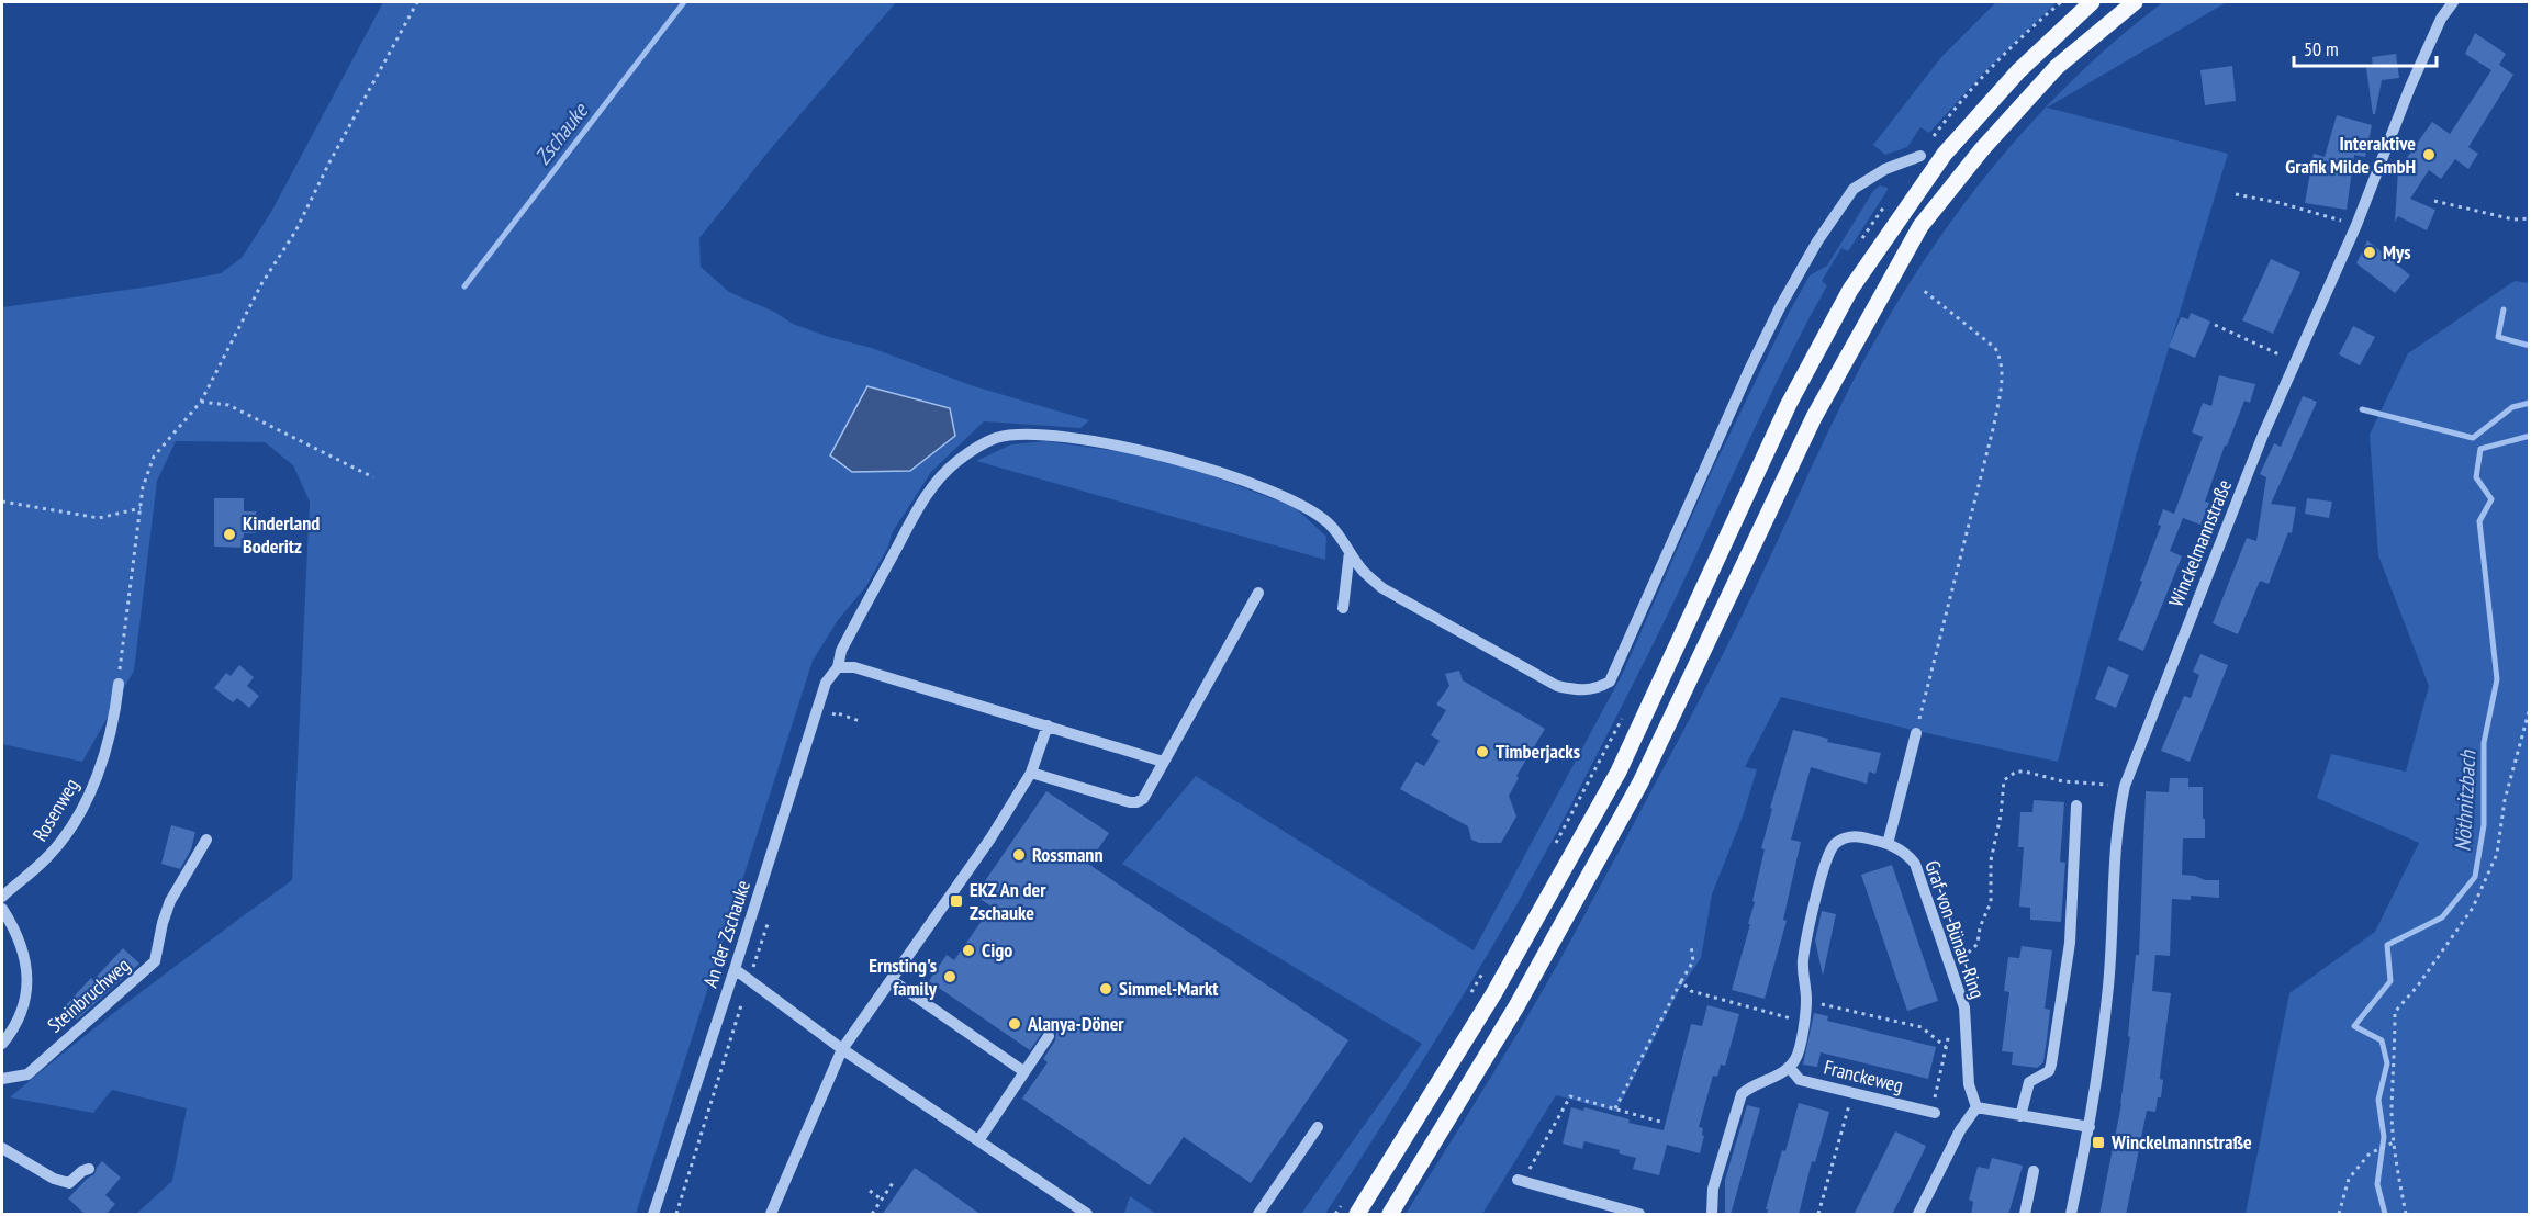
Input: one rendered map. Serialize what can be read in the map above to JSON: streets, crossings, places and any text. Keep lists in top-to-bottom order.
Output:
{
  "streets": {
    "street": [
      "Winckelmannstraße",
      "Rosenweg",
      "Graf-von-Bünau-Ring",
      "An der Zschauke",
      "Steinbruchweg",
      "Franckeweg"
    ]
  },
  "crossings": [
    ["Graf-von-Bünau-Ring", "Franckeweg"]
  ],
  "water": ["Zschauke", "Nöthnitzbach"],
  "places": {
    "other": [
      "Interaktive Grafik Milde GmbH",
      "Mys",
      "Kinderland Boderitz",
      "Timberjacks",
      "Rossmann",
      "Cigo",
      "Ernsting's family",
      "Simmel-Markt",
      "Alanya-Döner"
    ],
    "transit": ["EKZ An der Zschauke", "Winckelmannstraße"]
  },
  "scale_bar": "50 m"
}
